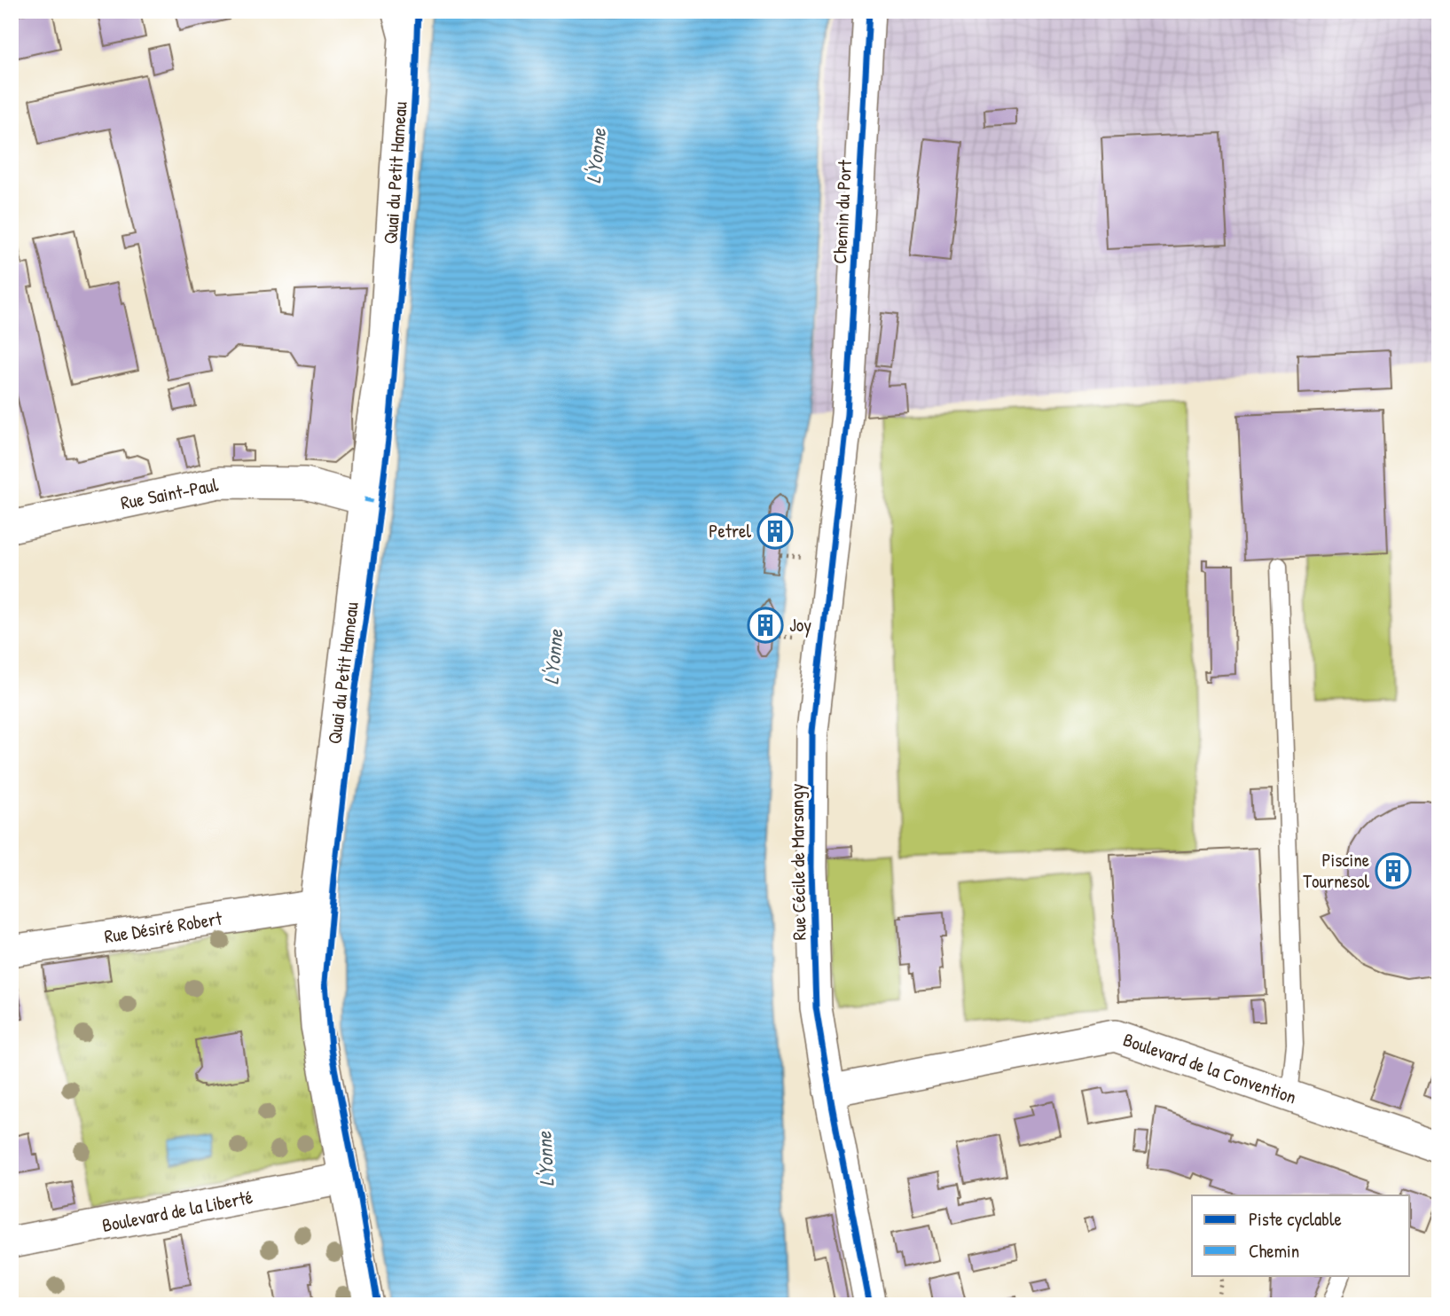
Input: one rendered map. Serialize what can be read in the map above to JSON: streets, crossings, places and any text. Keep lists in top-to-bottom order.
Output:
{
  "streets": {
    "street": [
      "Quai du Petit Hameau",
      "Chemin du Port",
      "Rue Saint-Paul",
      "Rue Cécile de Marsangy",
      "Rue Désiré Robert",
      "Boulevard de la Convention",
      "Boulevard de la Liberté"
    ]
  },
  "crossings": [
    ["Quai du Petit Hameau", "Rue Saint-Paul"],
    ["Quai du Petit Hameau", "Rue Désiré Robert"],
    ["Quai du Petit Hameau", "Boulevard de la Liberté"],
    ["Chemin du Port", "Rue Cécile de Marsangy"],
    ["Rue Cécile de Marsangy", "Boulevard de la Convention"]
  ],
  "water": ["L'Yonne"],
  "places": {
    "building": ["Petrel", "Joy", "Piscine Tournesol"]
  },
  "legend": ["Piste cyclable", "Chemin"]
}
